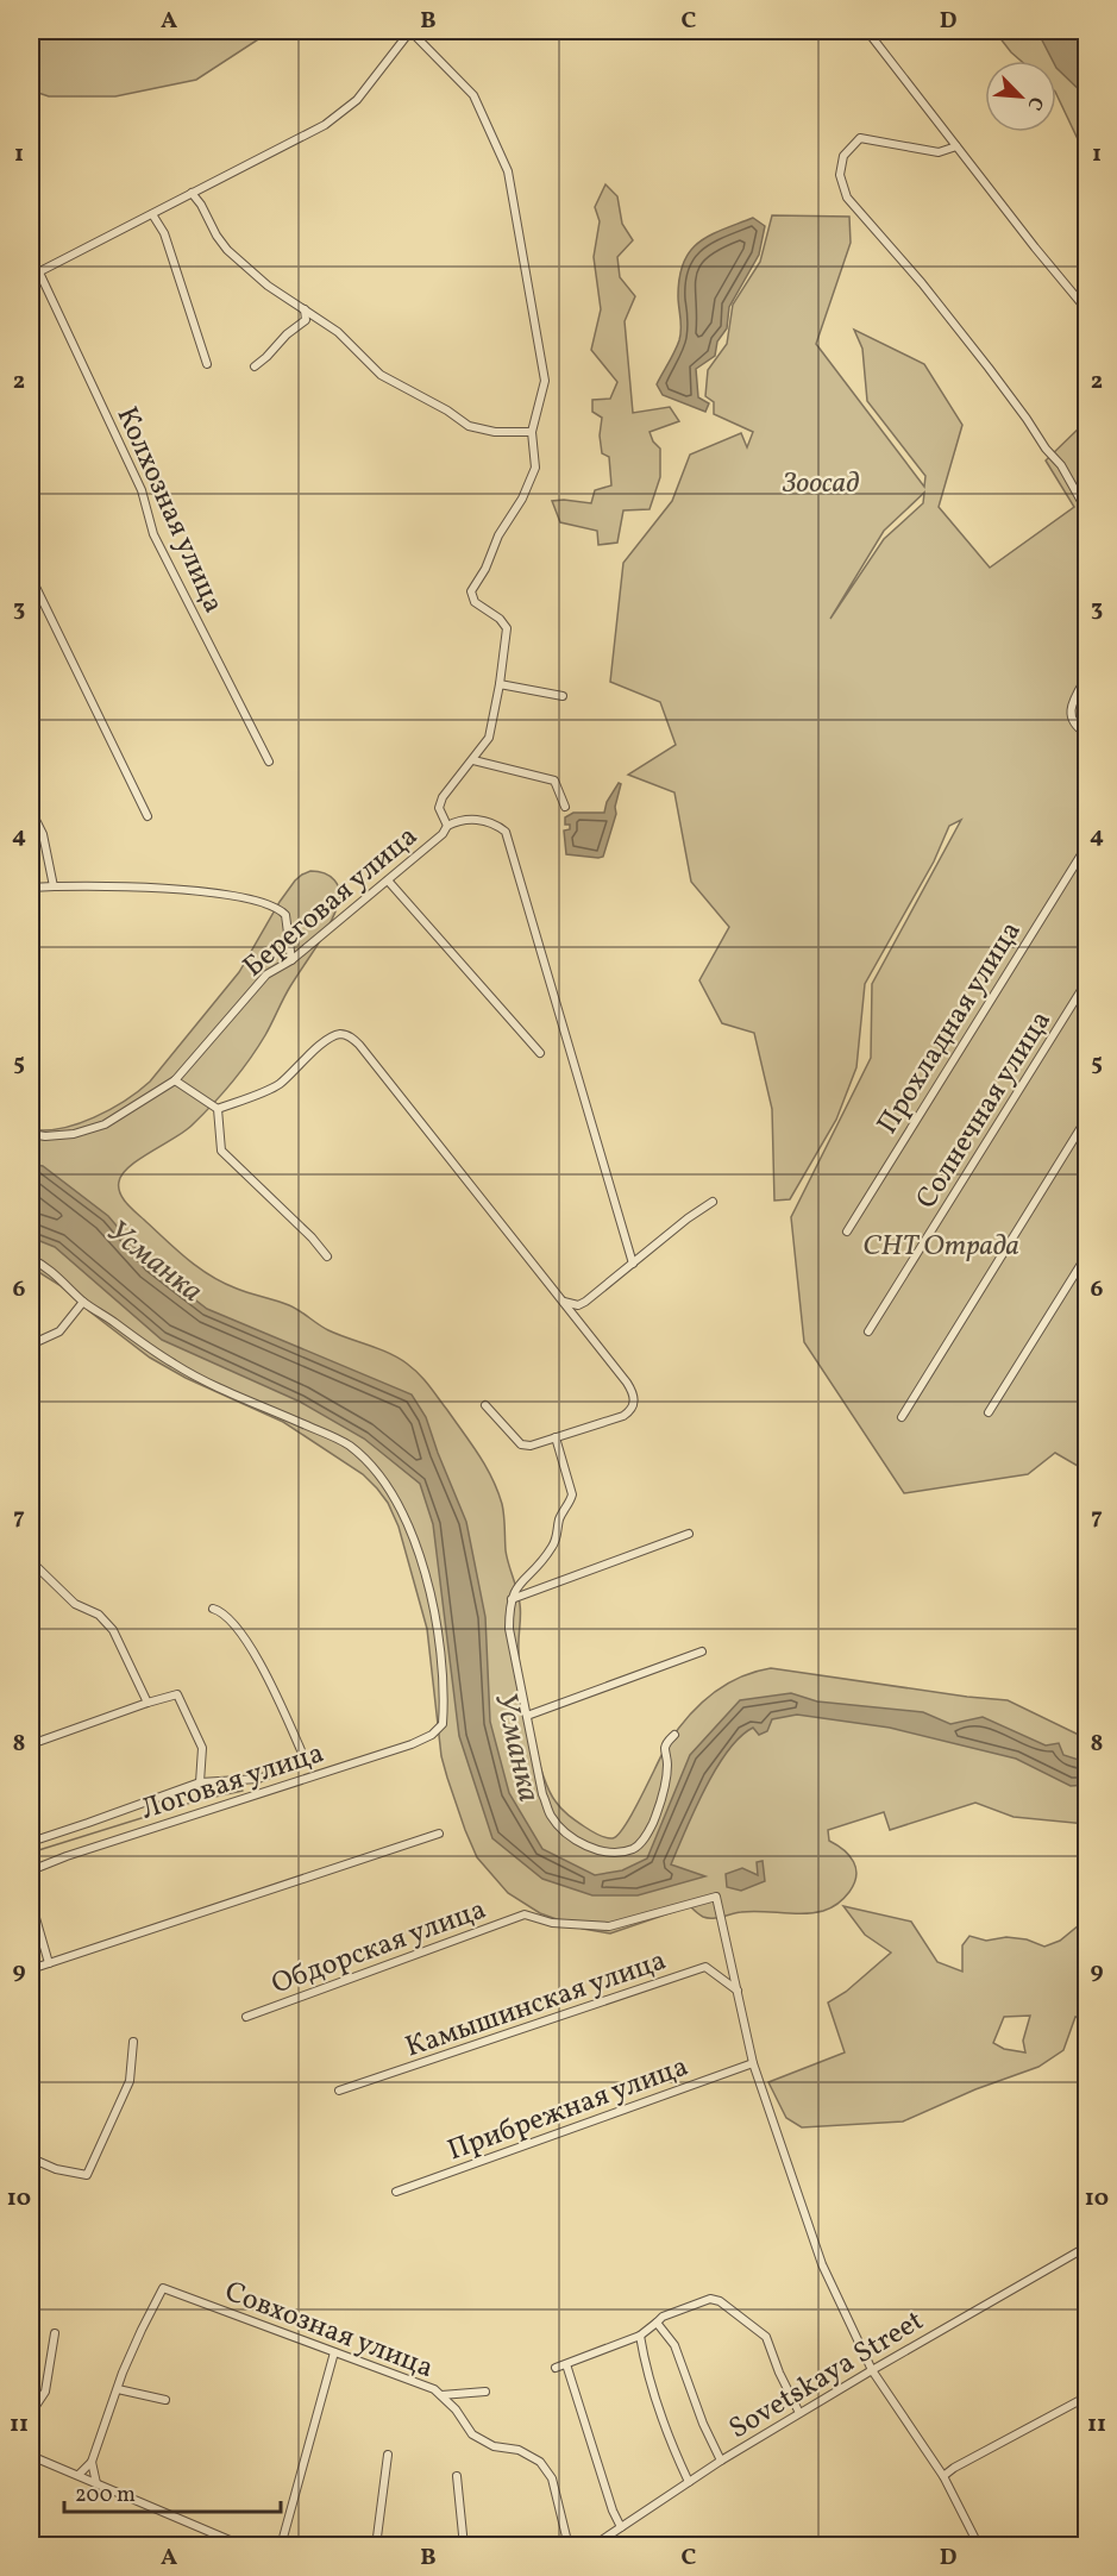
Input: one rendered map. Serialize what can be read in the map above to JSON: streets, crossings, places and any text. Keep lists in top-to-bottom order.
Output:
{
  "streets": {
    "street": [
      "Колхозная улица",
      "Береговая улица",
      "Прохладная улица",
      "Солнечная улица",
      "Логовая улица",
      "Обдорская улица",
      "Камышинская улица",
      "Прибрежная улица",
      "Совхозная улица",
      "Sovetskaya Street"
    ]
  },
  "crossings": [
    ["Обдорская улица", "Камышинская улица"]
  ],
  "water": ["Усманка"],
  "parks": ["Зоосад", "СНТ Отрада"],
  "scale_bar": "200 m",
  "north": "bottom right",
  "grid": {
    "columns": [
      "A",
      "B",
      "C",
      "D"
    ],
    "rows": [
      "1",
      "2",
      "3",
      "4",
      "5",
      "6",
      "7",
      "8",
      "9",
      "10",
      "11"
    ]
  }
}
